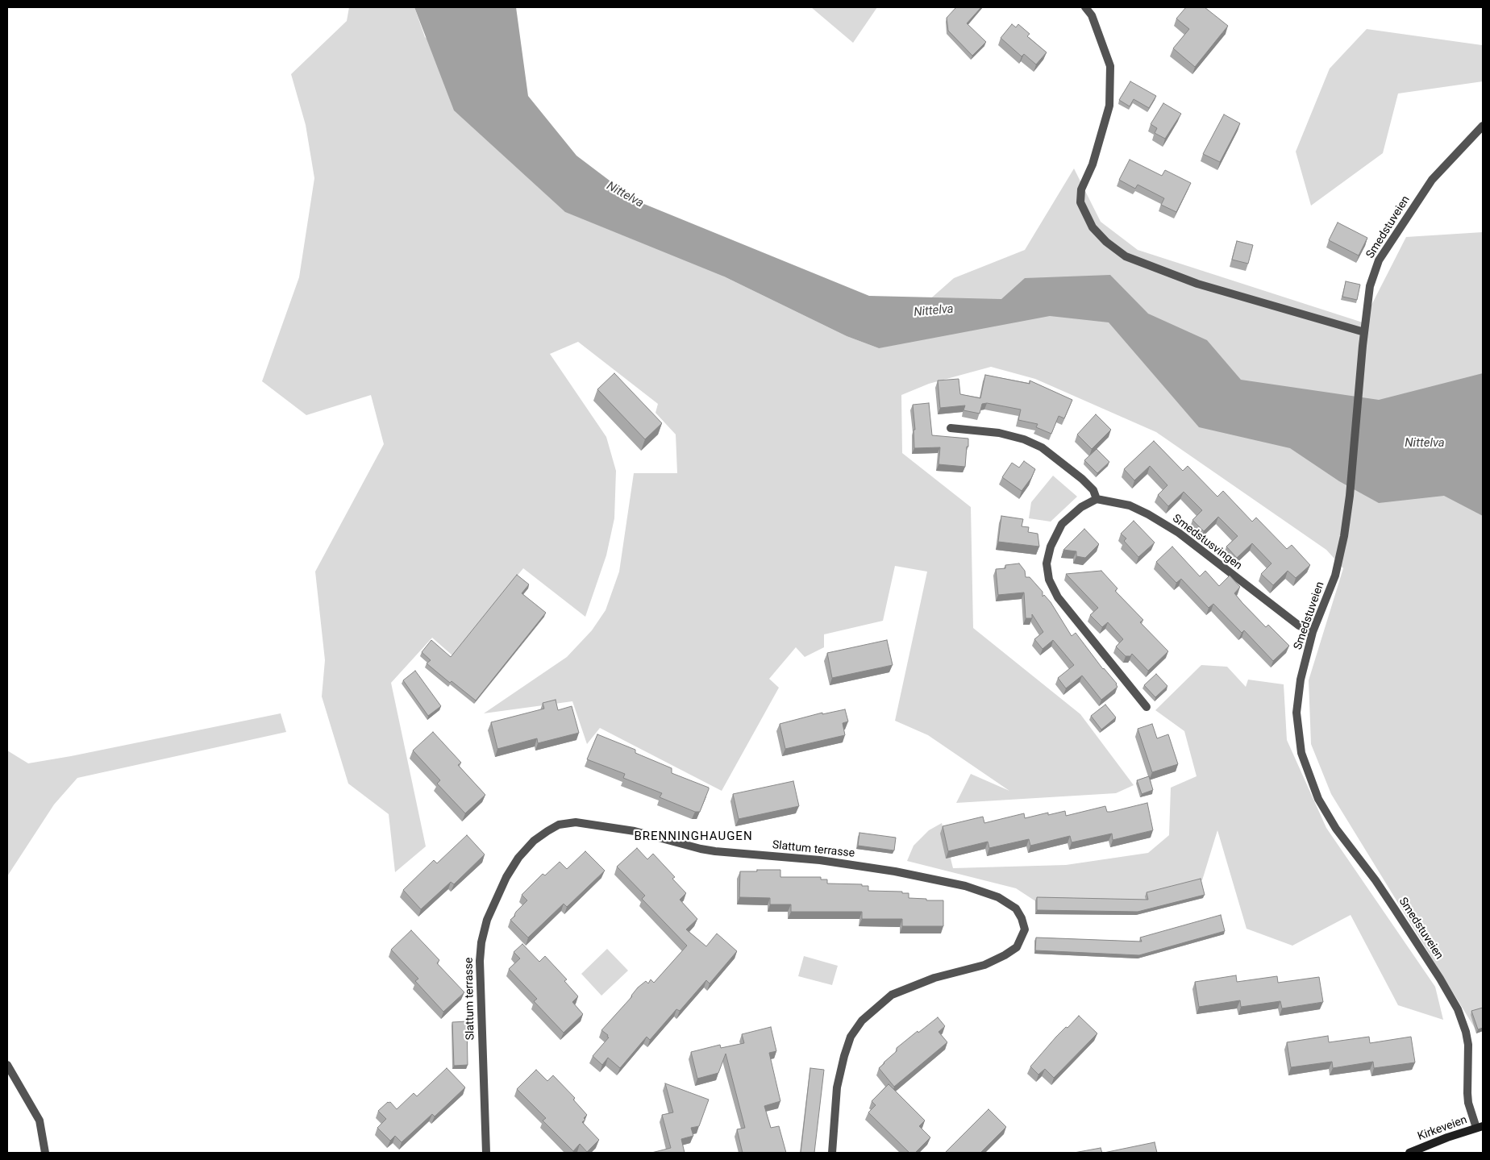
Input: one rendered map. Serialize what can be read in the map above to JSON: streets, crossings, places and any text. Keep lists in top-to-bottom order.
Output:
{
  "streets": {
    "main road": ["Kirkeveien"],
    "street": ["Smedstuveien", "Smedstusvingen", "Slattum terrasse"]
  },
  "crossings": [
    ["Smedstuveien", "Smedstusvingen"],
    ["Smedstuveien", "Kirkeveien"]
  ],
  "districts": ["BRENNINGHAUGEN"],
  "water": ["Nittelva"]
}
